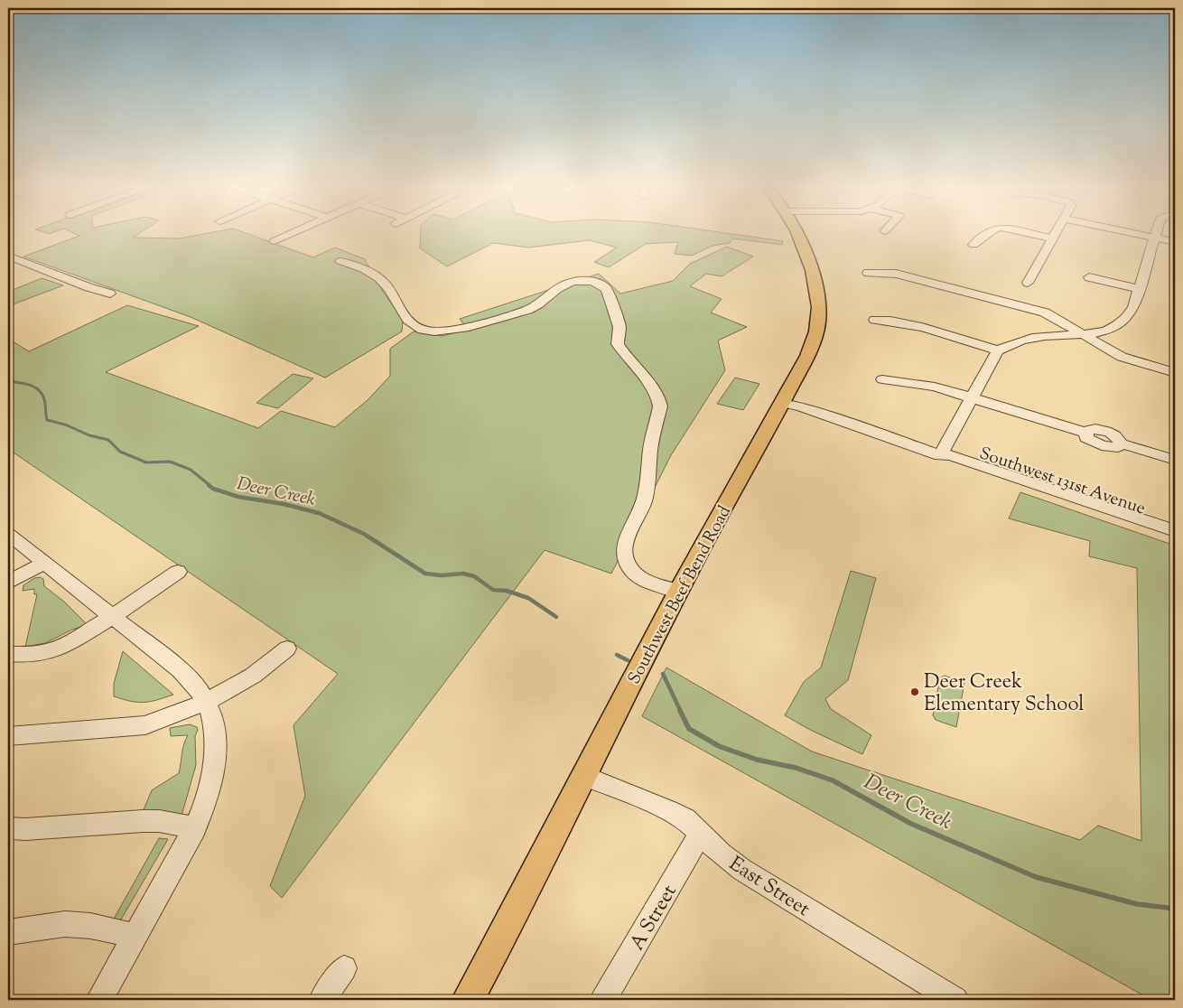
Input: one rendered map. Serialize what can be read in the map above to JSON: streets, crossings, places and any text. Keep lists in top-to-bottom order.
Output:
{
  "streets": {
    "main road": ["Southwest Beef Bend Road"],
    "street": ["Southwest 131st Avenue", "East Street", "A Street"]
  },
  "crossings": [
    ["Southwest 131st Avenue", "Southwest Beef Bend Road"],
    ["Southwest Beef Bend Road", "East Street"],
    ["East Street", "A Street"]
  ],
  "water": ["Deer Creek"],
  "places": ["Deer Creek Elementary School"]
}
